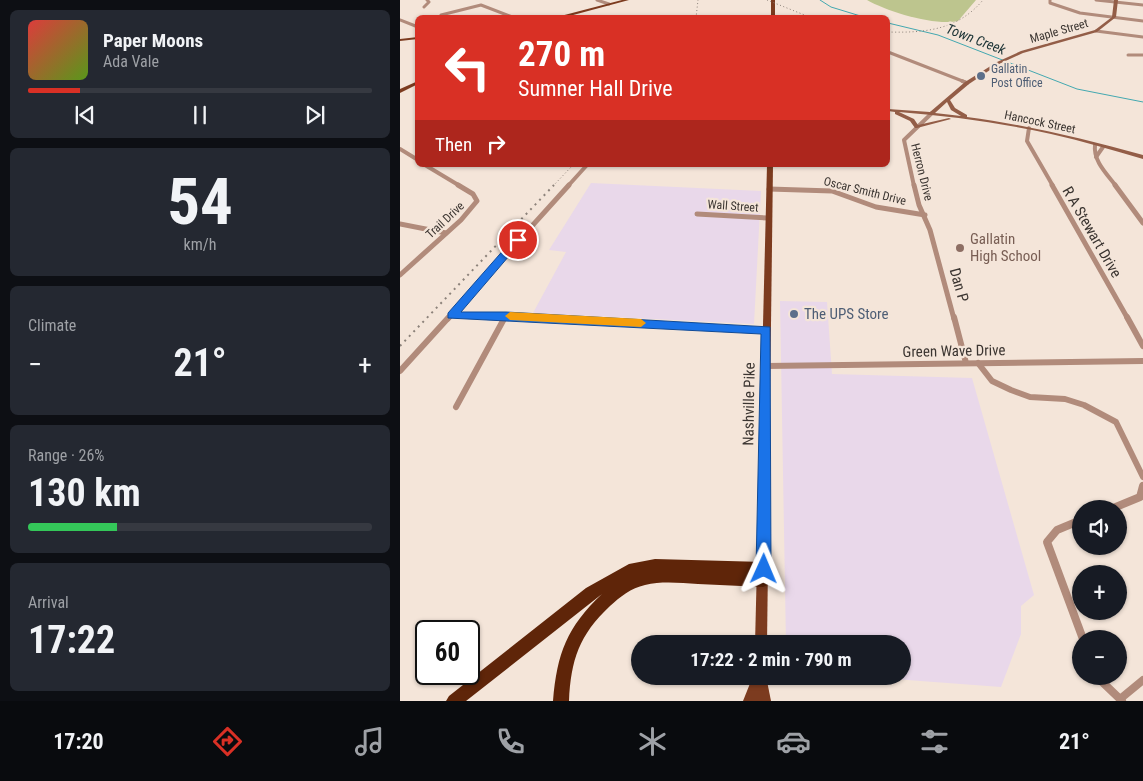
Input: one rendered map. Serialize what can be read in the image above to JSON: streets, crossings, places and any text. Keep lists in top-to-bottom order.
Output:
{
  "streets": {
    "main road": ["Nashville Pike"],
    "street": [
      "Maple Street",
      "Hancock Street",
      "Herron Drive",
      "Oscar Smith Drive",
      "Wall Street",
      "Trail Drive",
      "R A Stewart Drive",
      "Dan P",
      "Green Wave Drive"
    ]
  },
  "crossings": [
    ["Maple Street", "Hancock Street"],
    ["Maple Street", "Herron Drive"],
    ["Hancock Street", "Herron Drive"],
    ["Hancock Street", "R A Stewart Drive"],
    ["Herron Drive", "Oscar Smith Drive"],
    ["Herron Drive", "Dan P"],
    ["Oscar Smith Drive", "Dan P"],
    ["Oscar Smith Drive", "Nashville Pike"],
    ["Wall Street", "Nashville Pike"],
    ["Dan P", "Green Wave Drive"],
    ["Green Wave Drive", "Nashville Pike"]
  ],
  "water": ["Town Creek"],
  "places": ["Gallatin Post Office", "Gallatin High School", "The UPS Store"],
  "page": {
    "turn": ["270 m", "Sumner Hall Drive"],
    "song": ["Paper Moons", "Ada Vale"],
    "then": "Then",
    "tile": [
      ["54", "km/h"],
      "Climate",
      ["Range · 26%", "130 km"],
      ["Arrival", "17:22"]
    ],
    "heat": ["−", "21°", "+"],
    "map_buttons": ["+", "−"],
    "limit": "60",
    "trip": "17:22 · 2 min · 790 m",
    "tabs": ["17:20", "21°"]
  }
}
